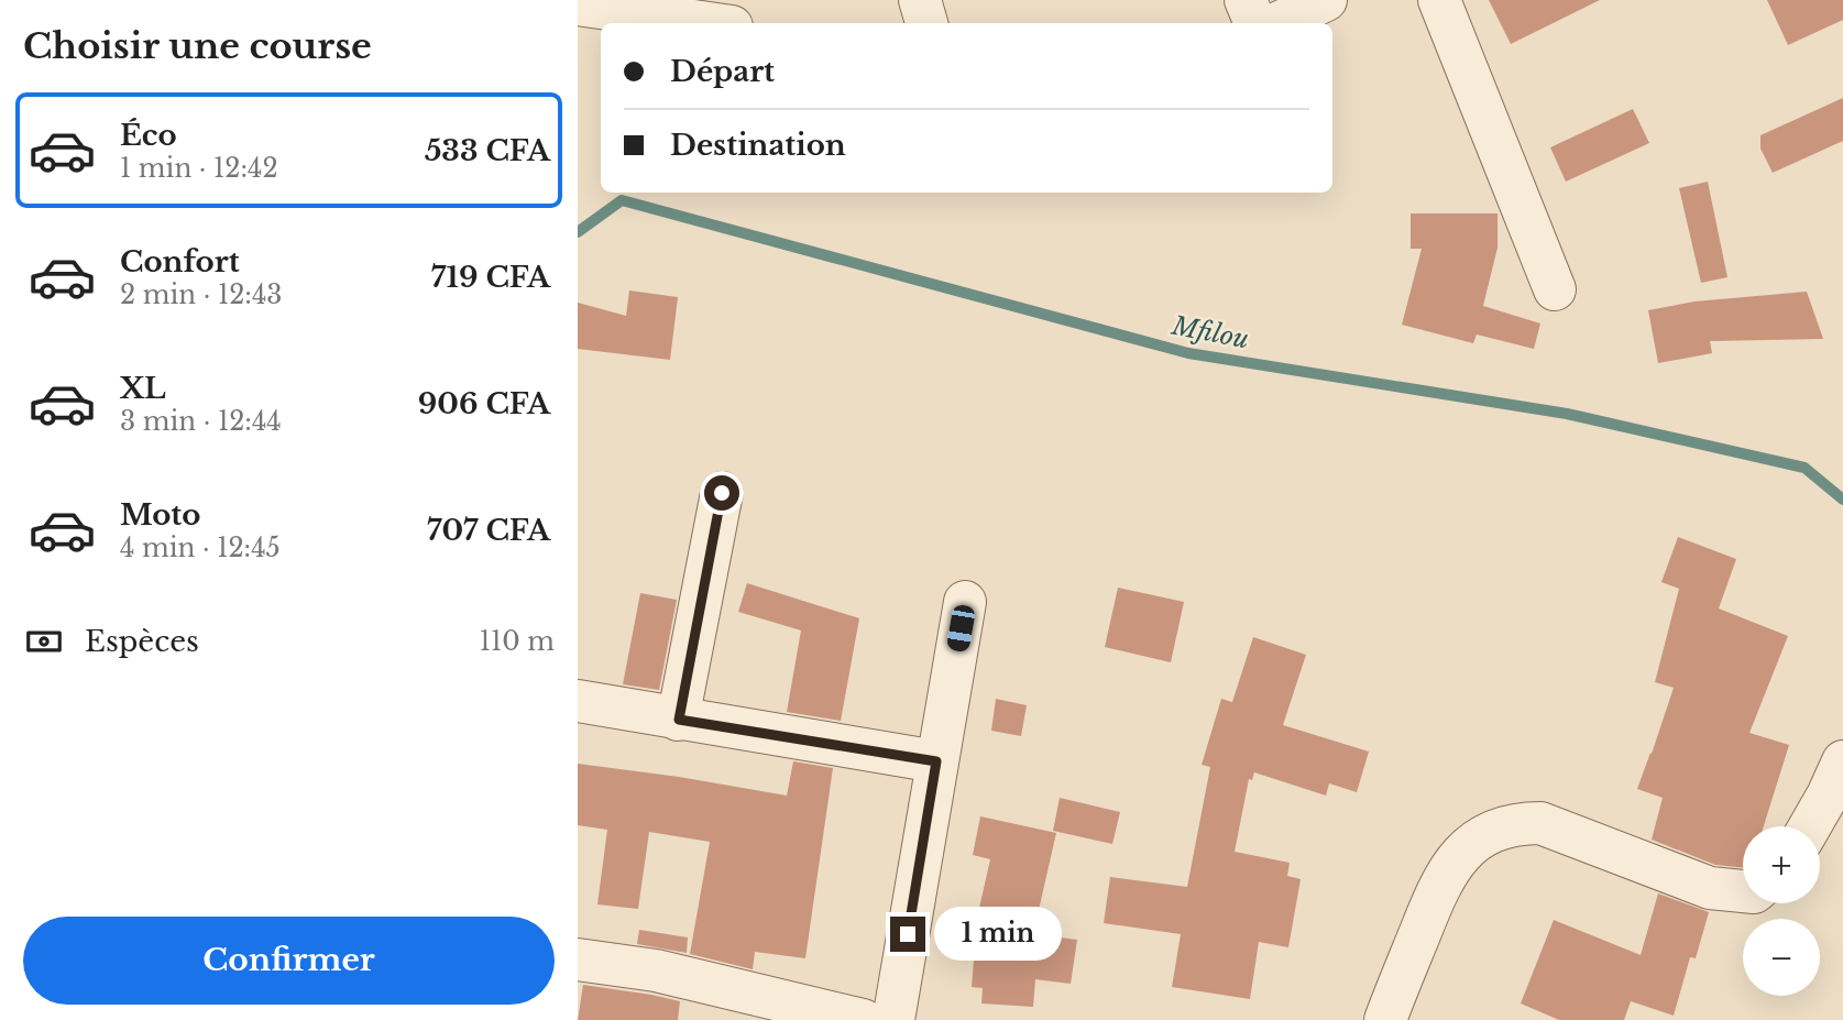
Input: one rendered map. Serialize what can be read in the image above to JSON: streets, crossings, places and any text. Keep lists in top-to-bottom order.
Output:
{
  "water": ["Mfilou"],
  "page": {
    "heading": "Choisir une course",
    "banner": ["Départ", "Destination"],
    "list": [
      {
        "name": "Éco",
        "note": "1 min · 12:42",
        "value": "533 CFA"
      },
      {
        "name": "Confort",
        "note": "2 min · 12:43",
        "value": "719 CFA"
      },
      {
        "name": "XL",
        "note": "3 min · 12:44",
        "value": "906 CFA"
      },
      {
        "name": "Moto",
        "note": "4 min · 12:45",
        "value": "707 CFA"
      }
    ],
    "pay": ["Espèces", "110 m"],
    "map_buttons": ["+", "−"],
    "buttons": "Confirmer",
    "bubble": "1 min"
  }
}
